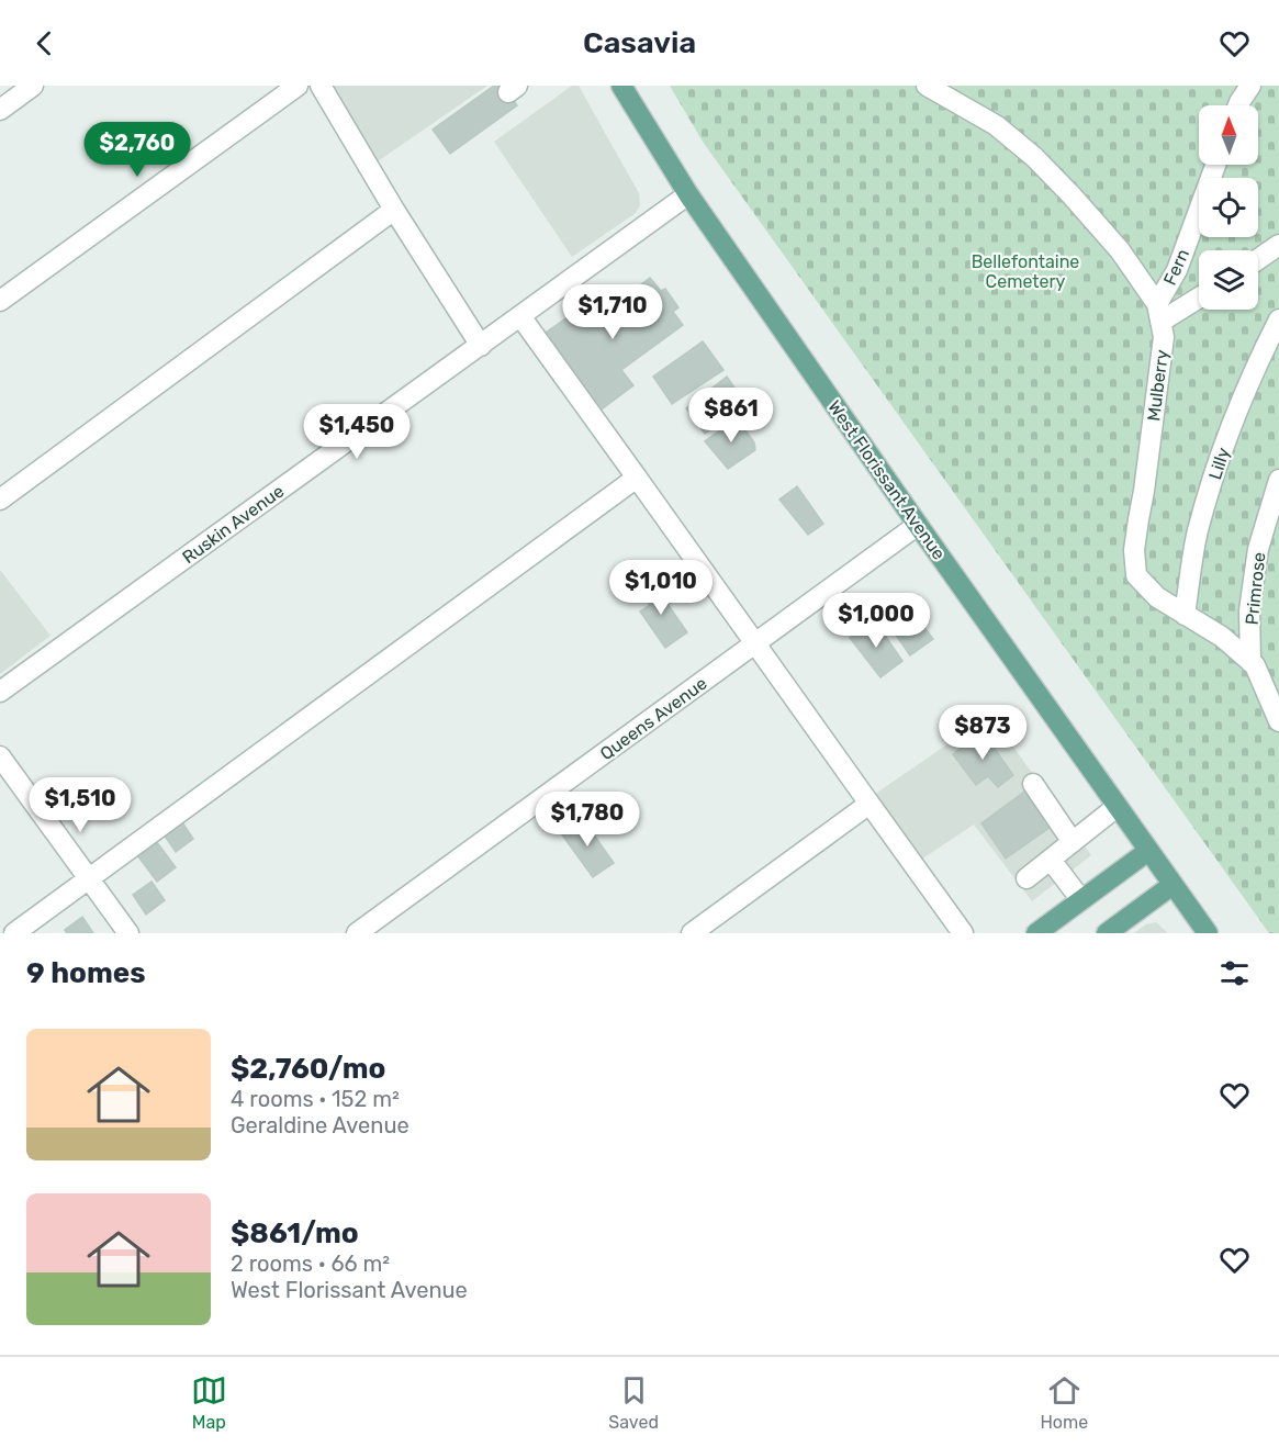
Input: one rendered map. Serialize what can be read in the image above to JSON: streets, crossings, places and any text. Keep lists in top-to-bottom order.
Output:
{
  "streets": {
    "main road": ["West Florissant Avenue"],
    "street": [
      "Fern",
      "Mulberry",
      "Lilly",
      "Ruskin Avenue",
      "Primrose",
      "Queens Avenue"
    ]
  },
  "crossings": [
    ["Fern", "Mulberry"],
    ["Mulberry", "Lilly"],
    ["Mulberry", "Primrose"],
    ["West Florissant Avenue", "Ruskin Avenue"],
    ["West Florissant Avenue", "Queens Avenue"]
  ],
  "parks": ["Bellefontaine Cemetery"],
  "north": "top",
  "page": {
    "header": "Casavia",
    "price": [
      "$2,760",
      "$1,710",
      "$861",
      "$1,450",
      "$1,010",
      "$1,000",
      "$873",
      "$1,510",
      "$1,780"
    ],
    "heading": "9 homes",
    "list": [
      {
        "name": "$2,760/mo",
        "note": "4 rooms · 152 m² · Geraldine Avenue"
      },
      {
        "name": "$861/mo",
        "note": "2 rooms · 66 m² · West Florissant Avenue"
      }
    ],
    "tabs": ["Map", "Saved", "Home"]
  }
}
